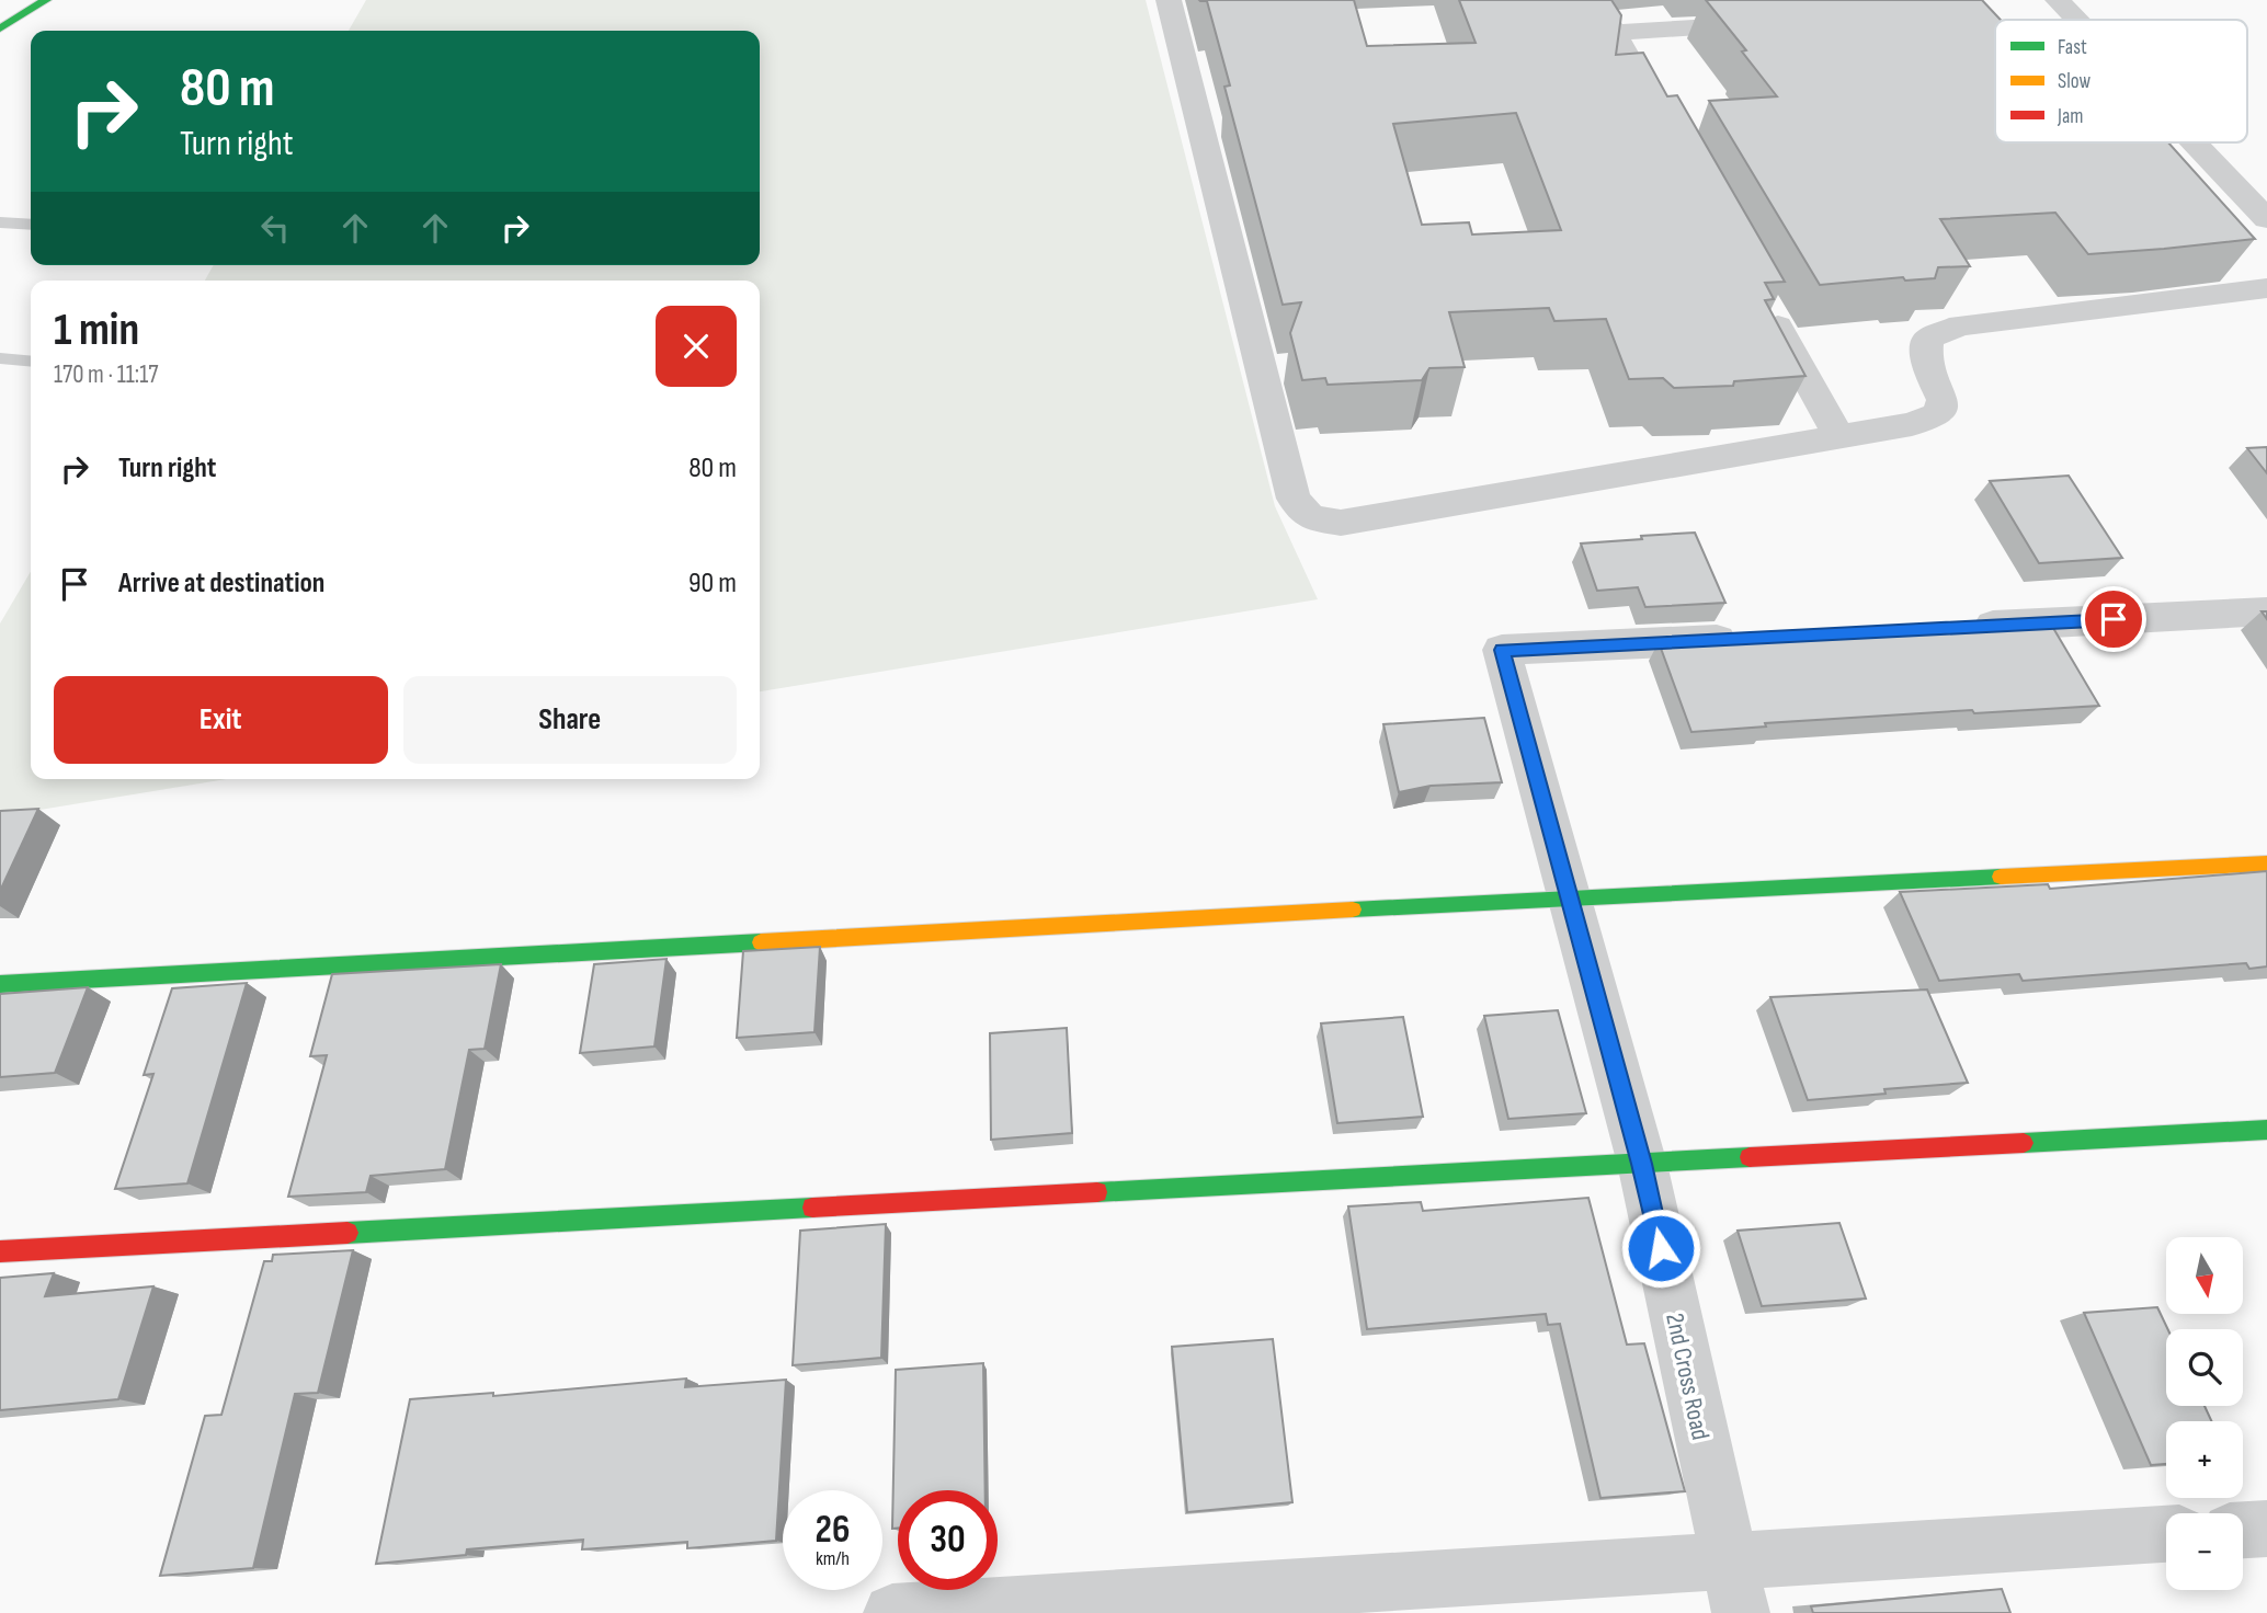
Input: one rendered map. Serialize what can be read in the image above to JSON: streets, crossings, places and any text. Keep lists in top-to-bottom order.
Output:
{
  "streets": {
    "street": ["2nd Cross Road"]
  },
  "legend": ["Fast", "Slow", "Jam"],
  "north": "bottom",
  "page": {
    "turn": ["80 m", "Turn right"],
    "heading": ["1 min", "170 m · 11:17"],
    "list": [
      {
        "name": "Turn right",
        "value": "80 m"
      },
      {
        "name": "Arrive at destination",
        "value": "90 m"
      }
    ],
    "buttons": ["Exit", "Share"],
    "map_buttons": ["+", "−"],
    "speed": "26 km/h",
    "limit": "30"
  }
}
